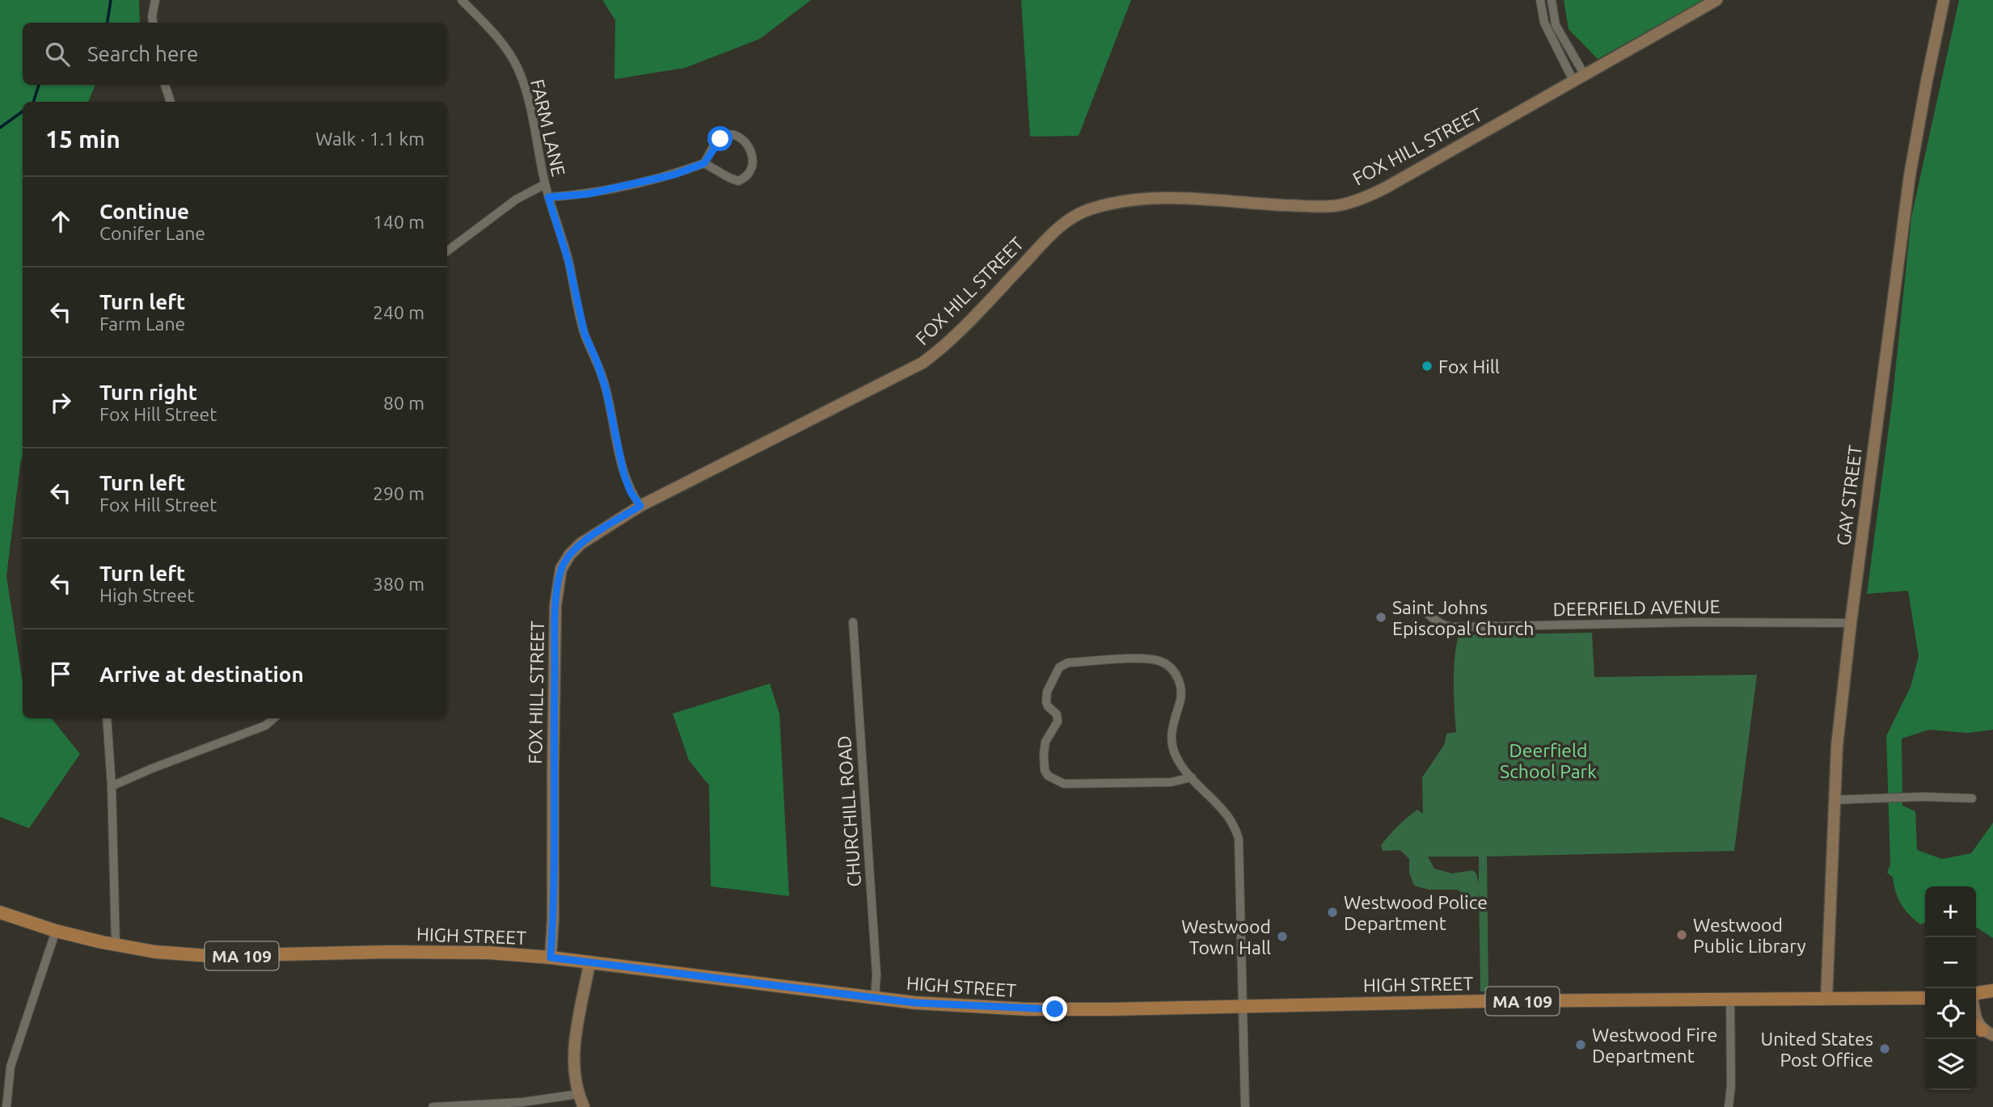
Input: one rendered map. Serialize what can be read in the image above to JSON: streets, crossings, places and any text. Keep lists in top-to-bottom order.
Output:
{
  "streets": {
    "main road": ["HIGH STREET", "MA 109"],
    "street": [
      "FARM LANE",
      "FOX HILL STREET",
      "GAY STREET",
      "DEERFIELD AVENUE",
      "CHURCHILL ROAD"
    ]
  },
  "crossings": [
    ["FARM LANE", "FOX HILL STREET"],
    ["FOX HILL STREET", "HIGH STREET"],
    ["GAY STREET", "DEERFIELD AVENUE"],
    ["GAY STREET", "HIGH STREET"],
    ["CHURCHILL ROAD", "HIGH STREET"]
  ],
  "parks": ["Deerfield School Park"],
  "places": [
    "Fox Hill",
    "Saint Johns Episcopal Church",
    "Westwood Police Department",
    "Westwood Public Library",
    "Westwood Town Hall",
    "Westwood Fire Department",
    "United States Post Office"
  ],
  "page": {
    "search": "Search here",
    "heading": ["15 min", "Walk · 1.1 km"],
    "list": [
      ["Continue", "Conifer Lane", "140 m"],
      ["Turn left", "Farm Lane", "240 m"],
      ["Turn right", "Fox Hill Street", "80 m"],
      ["Turn left", "Fox Hill Street", "290 m"],
      ["Turn left", "High Street", "380 m"],
      "Arrive at destination"
    ],
    "map_buttons": ["+", "−"]
  }
}
